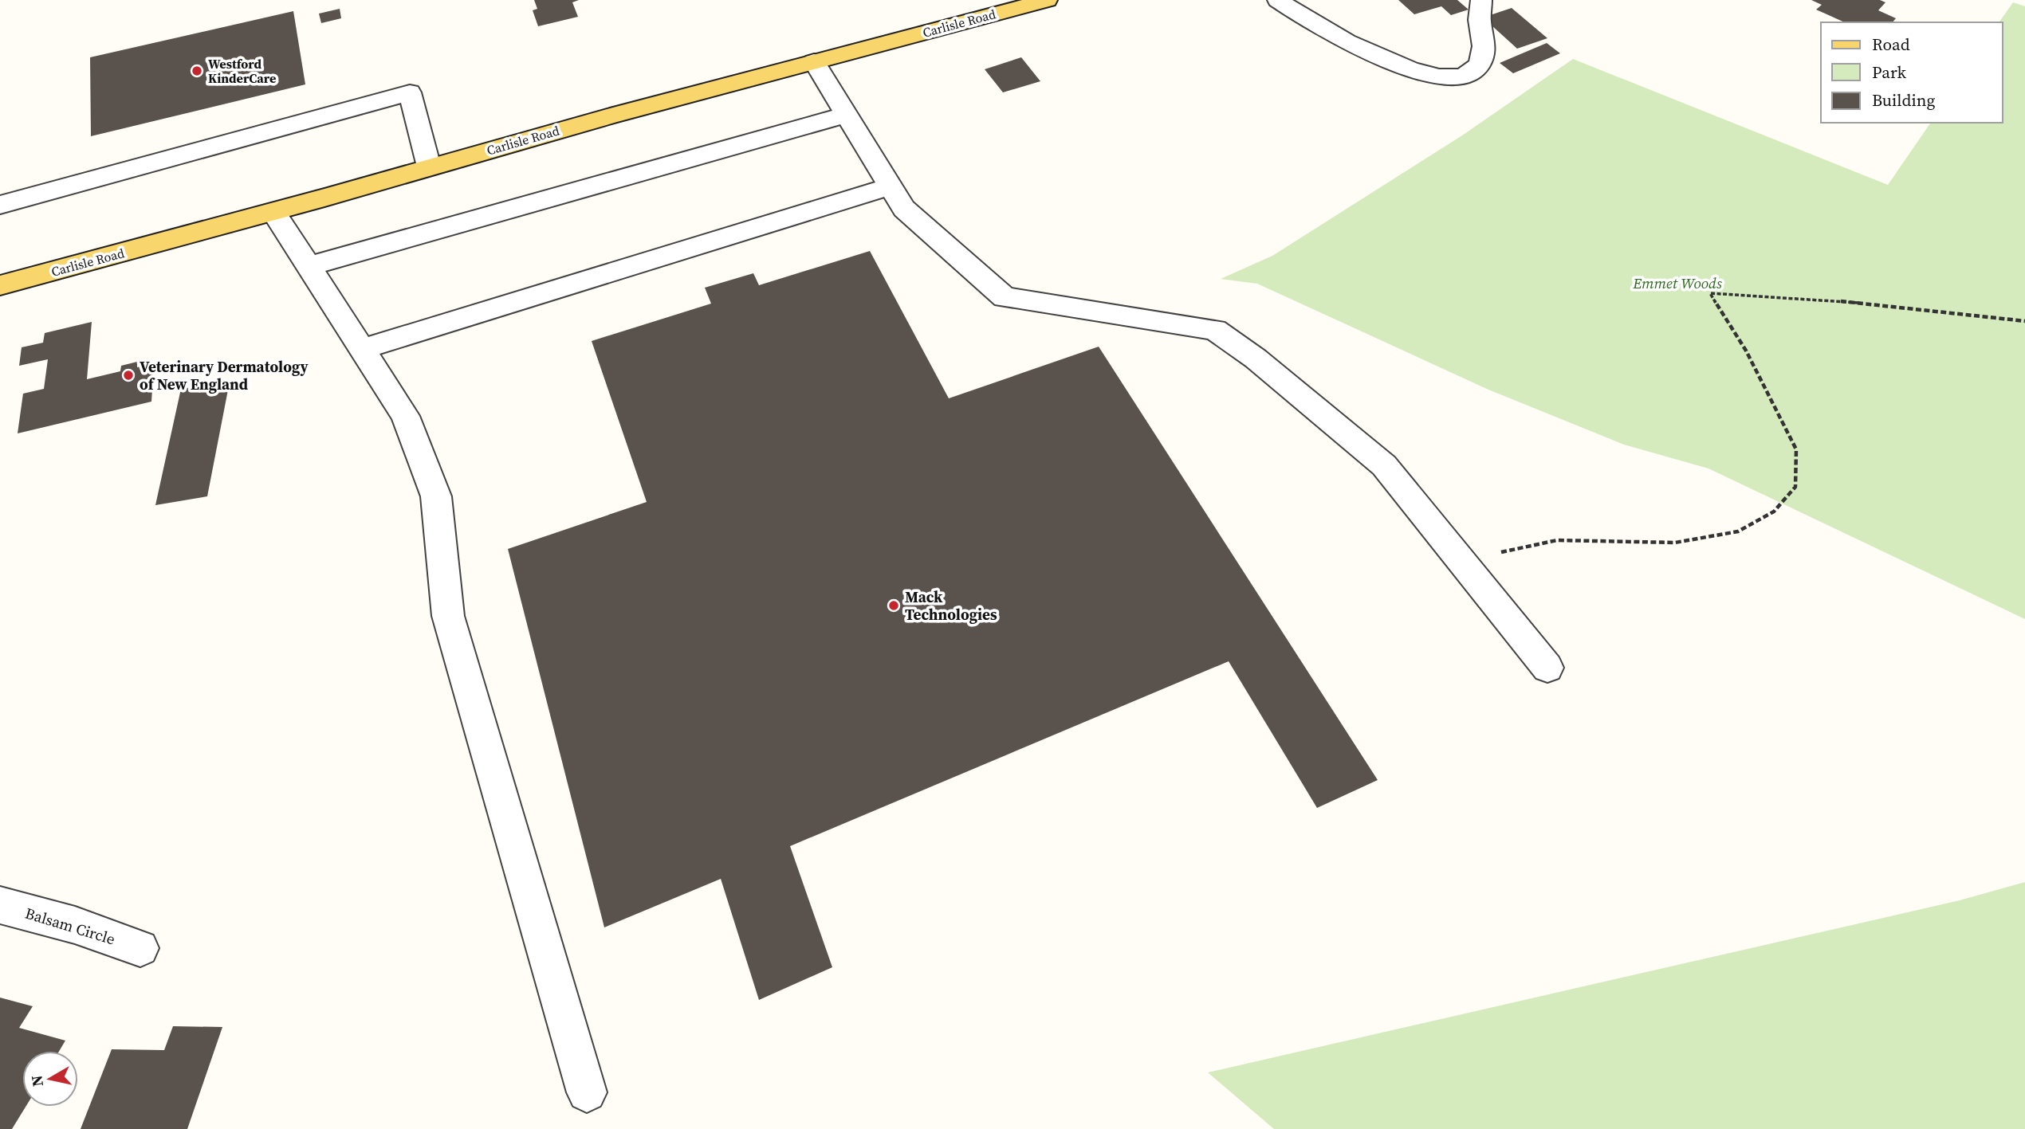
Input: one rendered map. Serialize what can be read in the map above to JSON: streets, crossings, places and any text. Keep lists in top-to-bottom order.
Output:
{
  "streets": {
    "main road": ["Carlisle Road"],
    "street": ["Balsam Circle"]
  },
  "parks": ["Emmet Woods"],
  "places": ["Westford KinderCare", "Veterinary Dermatology of New England", "Mack Technologies"],
  "legend": ["Road", "Park", "Building"],
  "north": "left"
}
